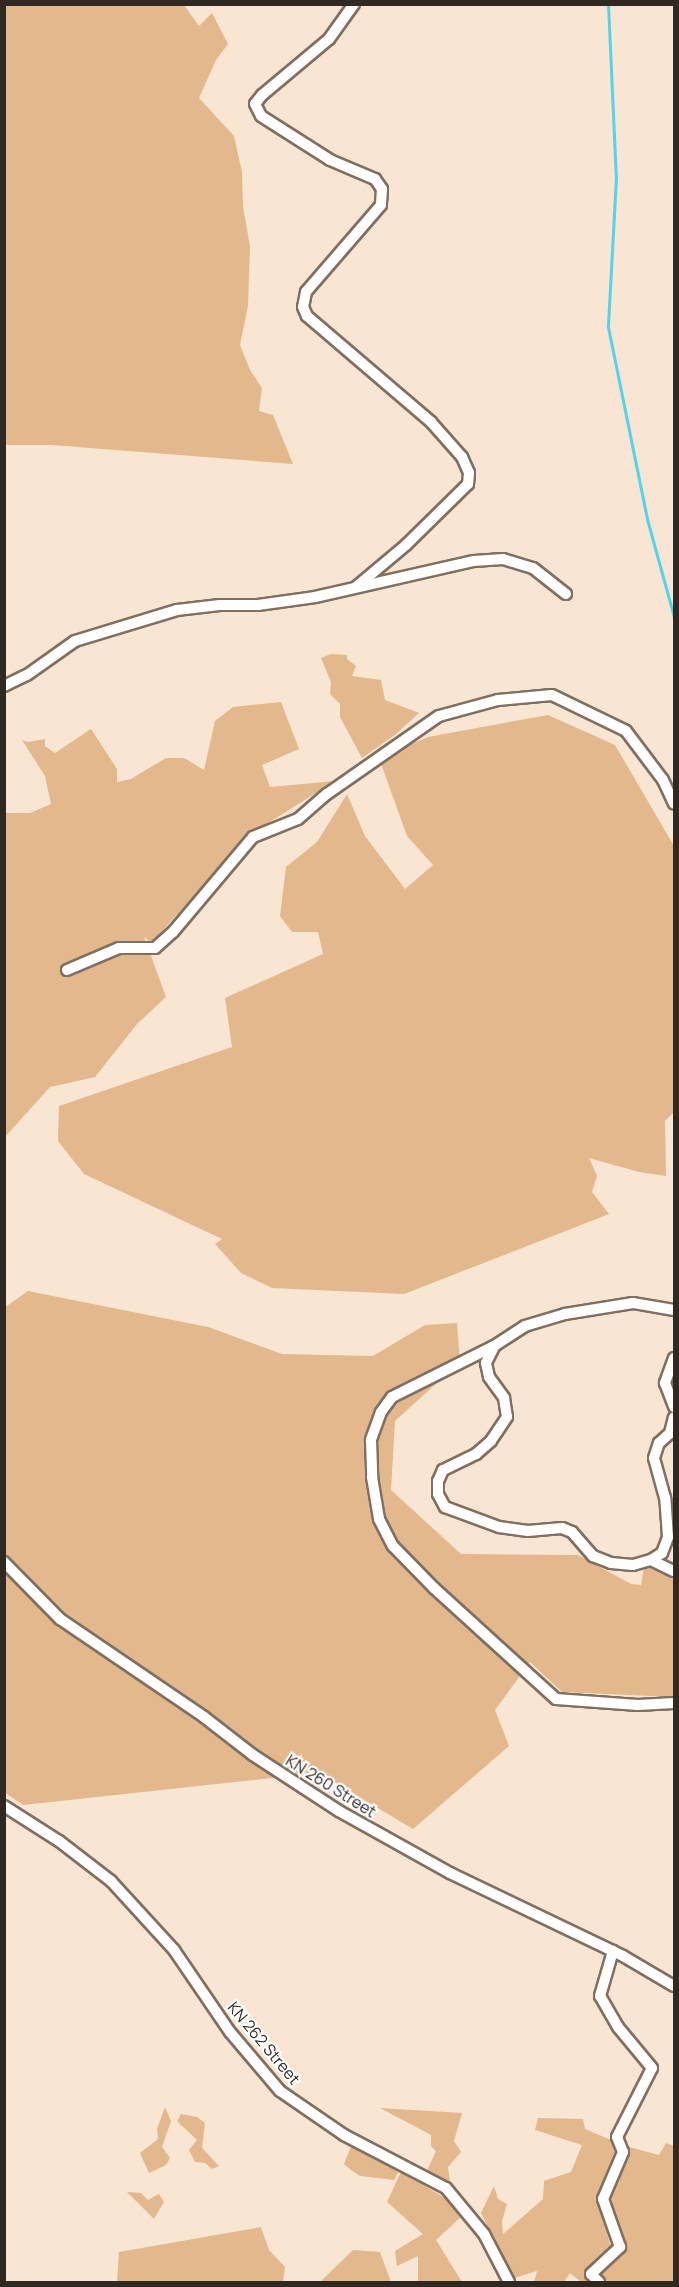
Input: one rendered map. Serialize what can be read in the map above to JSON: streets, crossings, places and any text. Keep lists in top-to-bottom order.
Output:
{
  "streets": {
    "street": ["KN 260 Street", "KN 262 Street"]
  }
}
